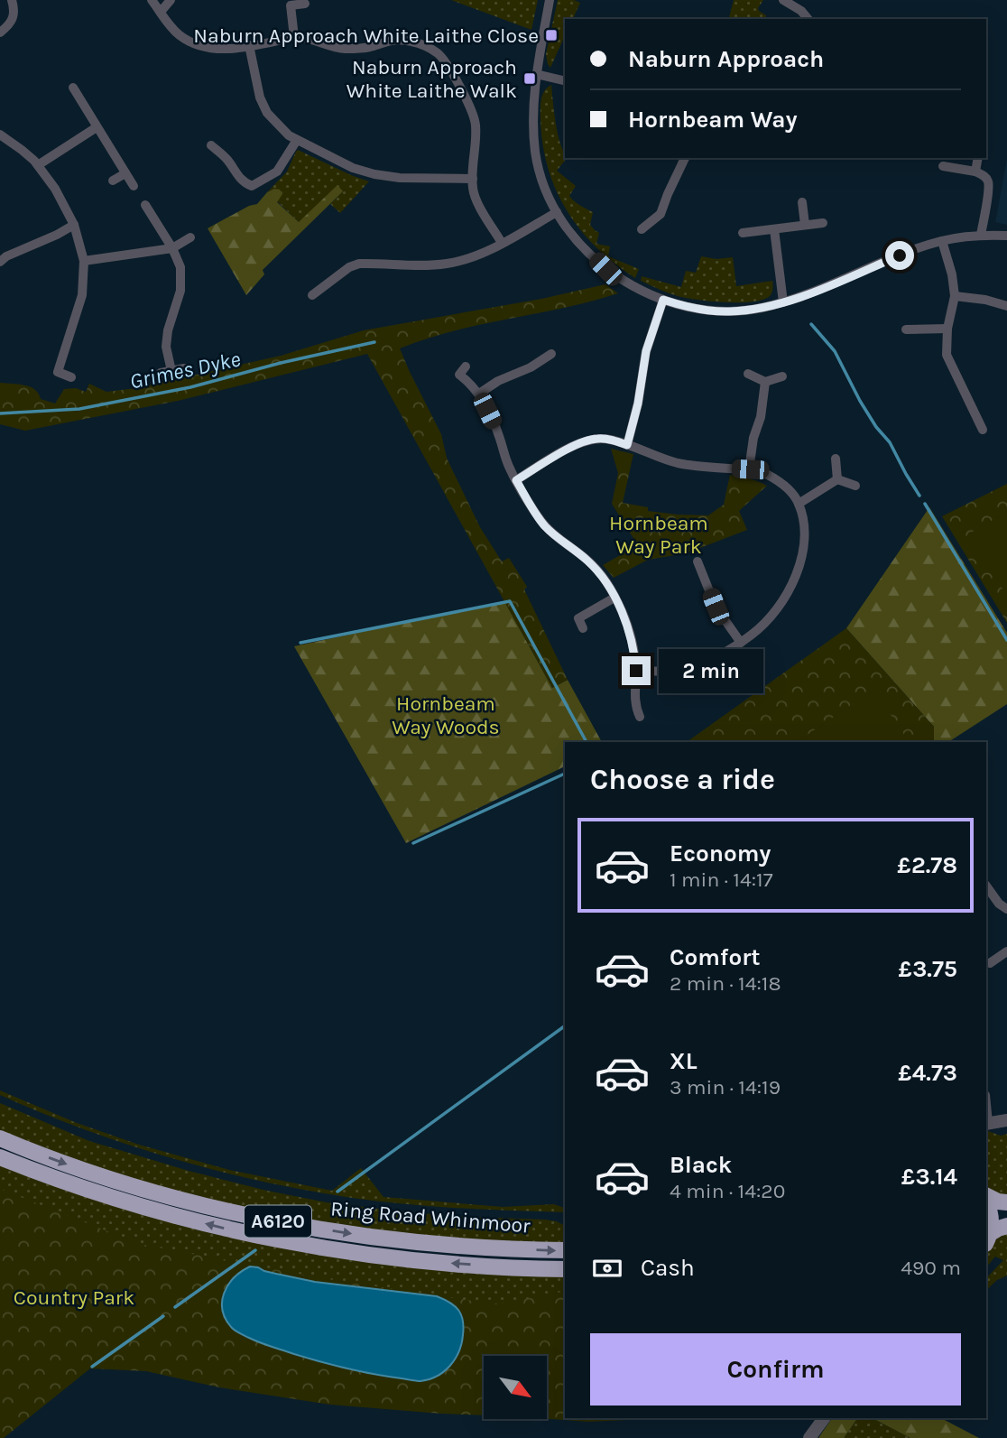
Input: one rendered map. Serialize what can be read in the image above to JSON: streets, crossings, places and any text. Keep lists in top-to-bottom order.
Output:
{
  "streets": {
    "highway": ["Ring Road Whinmoor", "A6120"]
  },
  "water": ["Grimes Dyke"],
  "parks": ["Hornbeam Way Park", "Hornbeam Way Woods", "Country Park"],
  "places": {
    "transit": ["Naburn Approach White Laithe Close", "Naburn Approach White Laithe Walk"]
  },
  "north": "bottom right",
  "page": {
    "banner": ["Naburn Approach", "Hornbeam Way"],
    "bubble": "2 min",
    "heading": "Choose a ride",
    "list": [
      {
        "name": "Economy",
        "note": "1 min · 14:17",
        "value": "£2.78"
      },
      {
        "name": "Comfort",
        "note": "2 min · 14:18",
        "value": "£3.75"
      },
      {
        "name": "XL",
        "note": "3 min · 14:19",
        "value": "£4.73"
      },
      {
        "name": "Black",
        "note": "4 min · 14:20",
        "value": "£3.14"
      }
    ],
    "pay": ["Cash", "490 m"],
    "buttons": "Confirm"
  }
}
